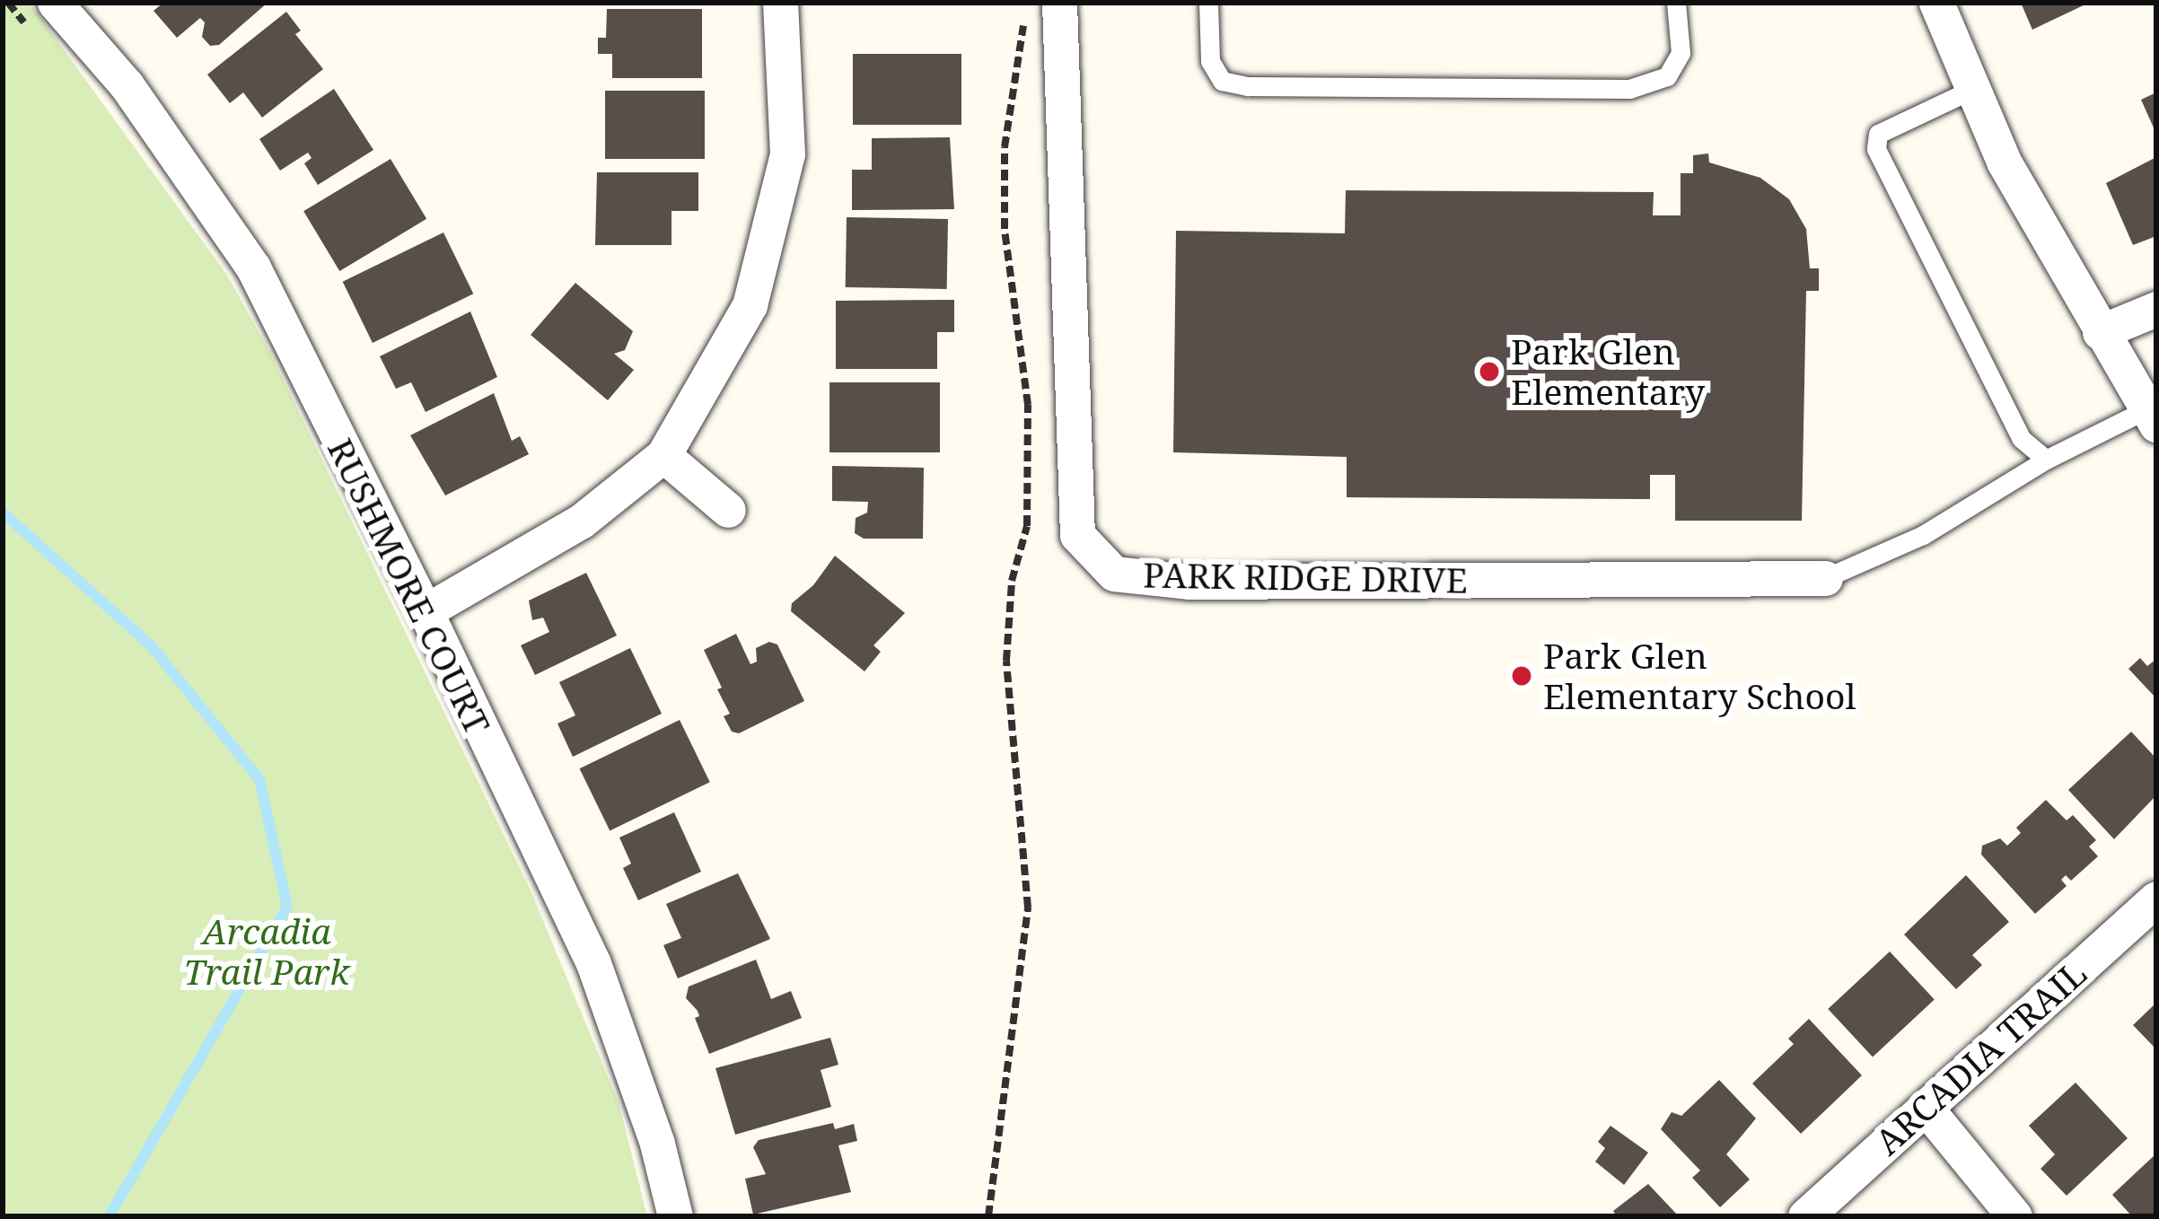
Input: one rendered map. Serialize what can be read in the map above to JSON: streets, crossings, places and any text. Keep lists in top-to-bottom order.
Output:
{
  "streets": {
    "street": ["PARK RIDGE DRIVE", "RUSHMORE COURT", "ARCADIA TRAIL"]
  },
  "parks": ["Arcadia Trail Park"],
  "places": ["Park Glen Elementary", "Park Glen Elementary School"]
}
